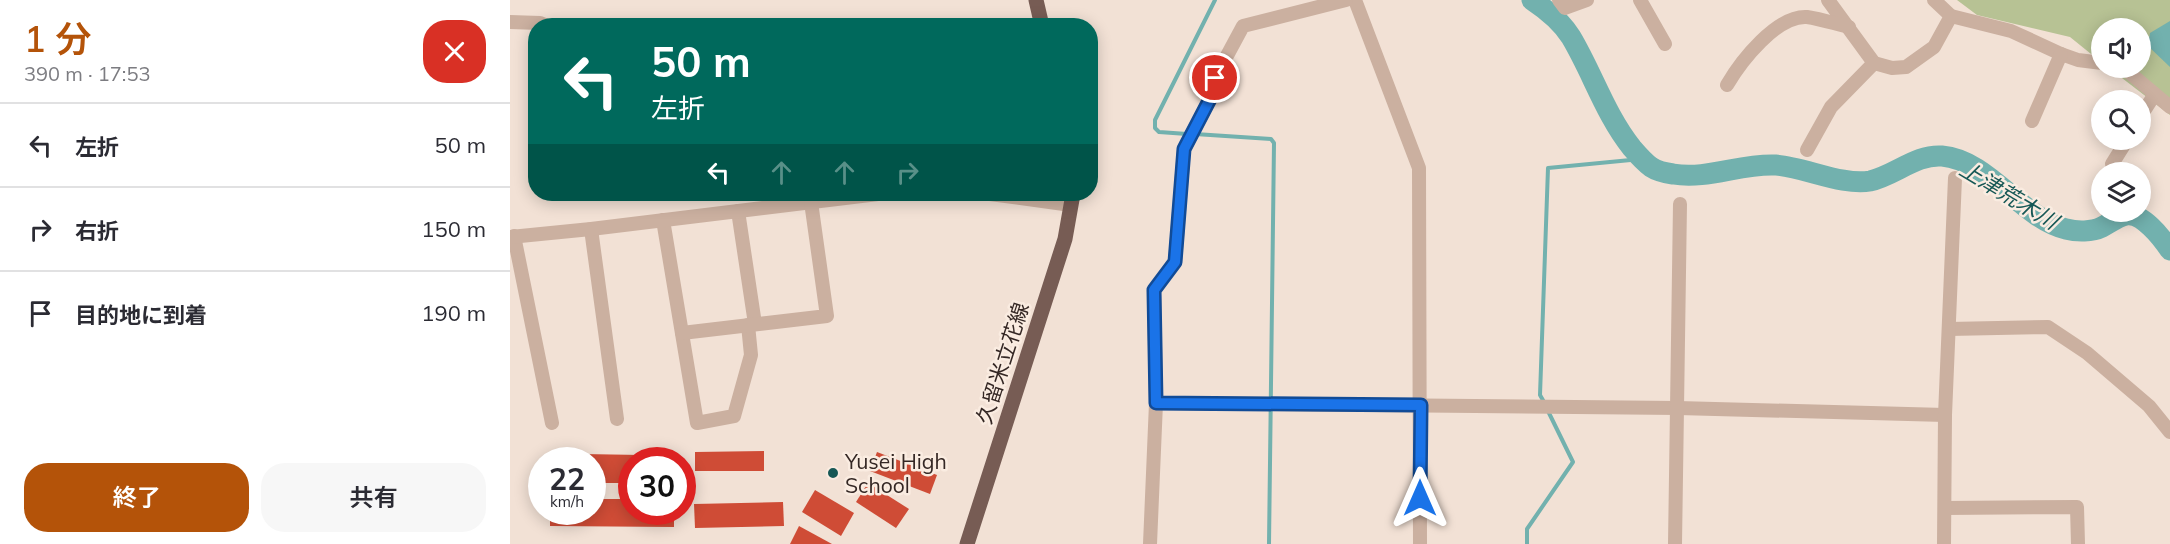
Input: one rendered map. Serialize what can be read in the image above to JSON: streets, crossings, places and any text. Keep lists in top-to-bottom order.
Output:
{
  "streets": {
    "main road": ["久留米立花線"]
  },
  "water": ["上津荒木川"],
  "places": ["Yusei High School"],
  "page": {
    "heading": ["1 分", "390 m · 17:53"],
    "turn": ["50 m", "左折"],
    "list": [
      {
        "name": "左折",
        "value": "50 m"
      },
      {
        "name": "右折",
        "value": "150 m"
      },
      {
        "name": "目的地に到着",
        "value": "190 m"
      }
    ],
    "speed": "22 km/h",
    "limit": "30",
    "buttons": ["終了", "共有"]
  }
}
